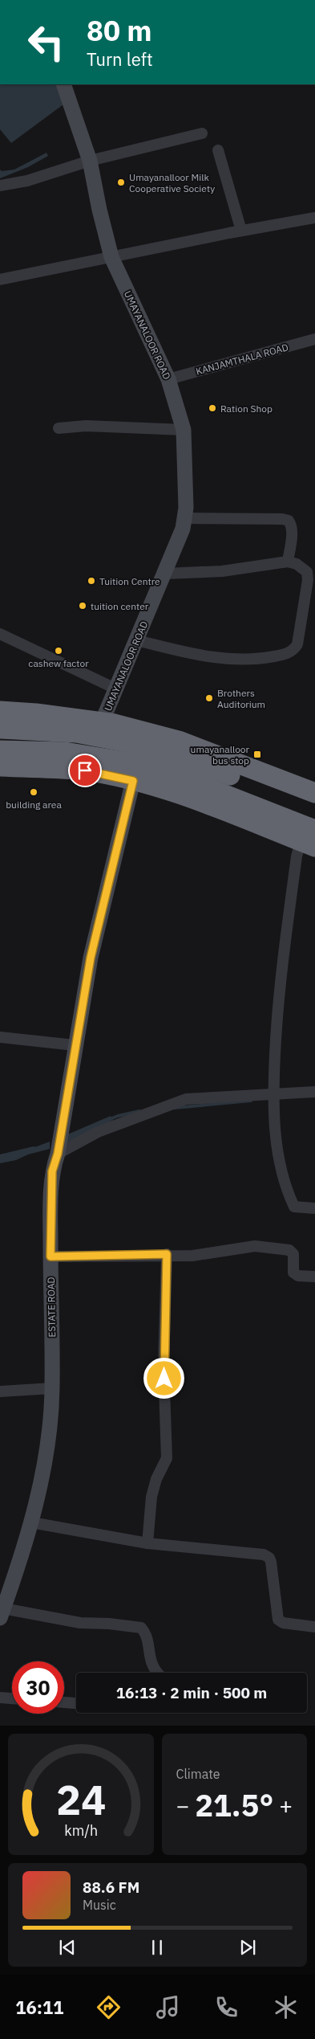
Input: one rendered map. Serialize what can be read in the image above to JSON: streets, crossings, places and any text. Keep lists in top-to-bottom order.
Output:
{
  "streets": {
    "street": ["UMAYANALOOR ROAD", "KANJAMTHALA ROAD", "ESTATE ROAD"]
  },
  "crossings": [
    ["UMAYANALOOR ROAD", "KANJAMTHALA ROAD"]
  ],
  "places": {
    "other": [
      "Umayanalloor Milk Cooperative Society",
      "Ration Shop",
      "Tuition Centre",
      "tuition center",
      "cashew factor",
      "Brothers Auditorium",
      "building area"
    ],
    "transit": ["umayanalloor bus stop"]
  },
  "page": {
    "turn": ["80 m", "Turn left"],
    "limit": "30",
    "trip": "16:13 · 2 min · 500 m",
    "tile": "Climate",
    "heat": ["−", "21.5°", "+"],
    "song": ["88.6 FM", "Music"],
    "tabs": "16:11",
    "gauge": ["24", "km/h"]
  }
}
